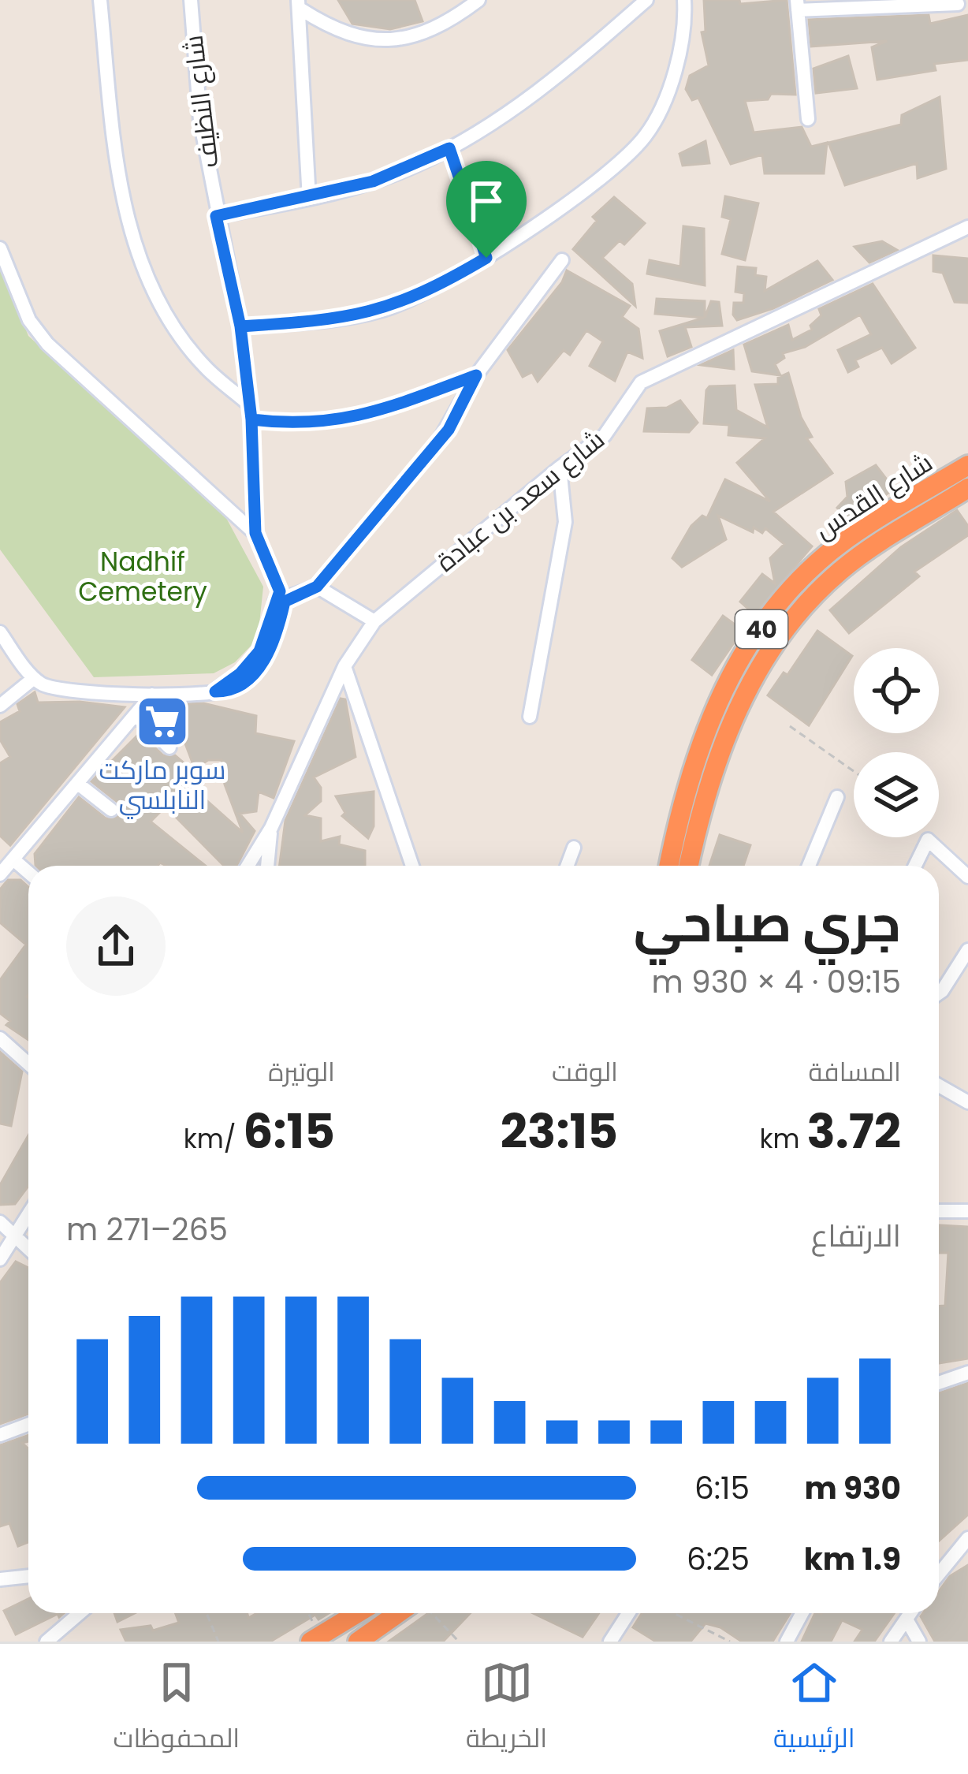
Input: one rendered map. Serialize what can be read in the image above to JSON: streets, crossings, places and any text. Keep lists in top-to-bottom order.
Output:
{
  "streets": {
    "highway": ["شارع القدس", "40"],
    "street": ["شارع النظيف", "شارع سعد بن عبادة"]
  },
  "parks": ["Nadhif Cemetery"],
  "places": {
    "supermarket": ["سوبر ماركت النابلسي"]
  },
  "page": {
    "heading": ["جري صباحي", "09:15 · 4 × 930 m"],
    "stats": [
      ["المسافة", "3.72 km"],
      ["الوقت", "23:15"],
      ["الوتيرة", "6:15 /km"]
    ],
    "chart": ["الارتفاع", "265–271 m"],
    "list": [
      {
        "name": "930 m",
        "note": "6:15"
      },
      {
        "name": "1.9 km",
        "note": "6:25"
      }
    ],
    "tabs": ["الرئيسية", "الخريطة", "المحفوظات"]
  }
}
